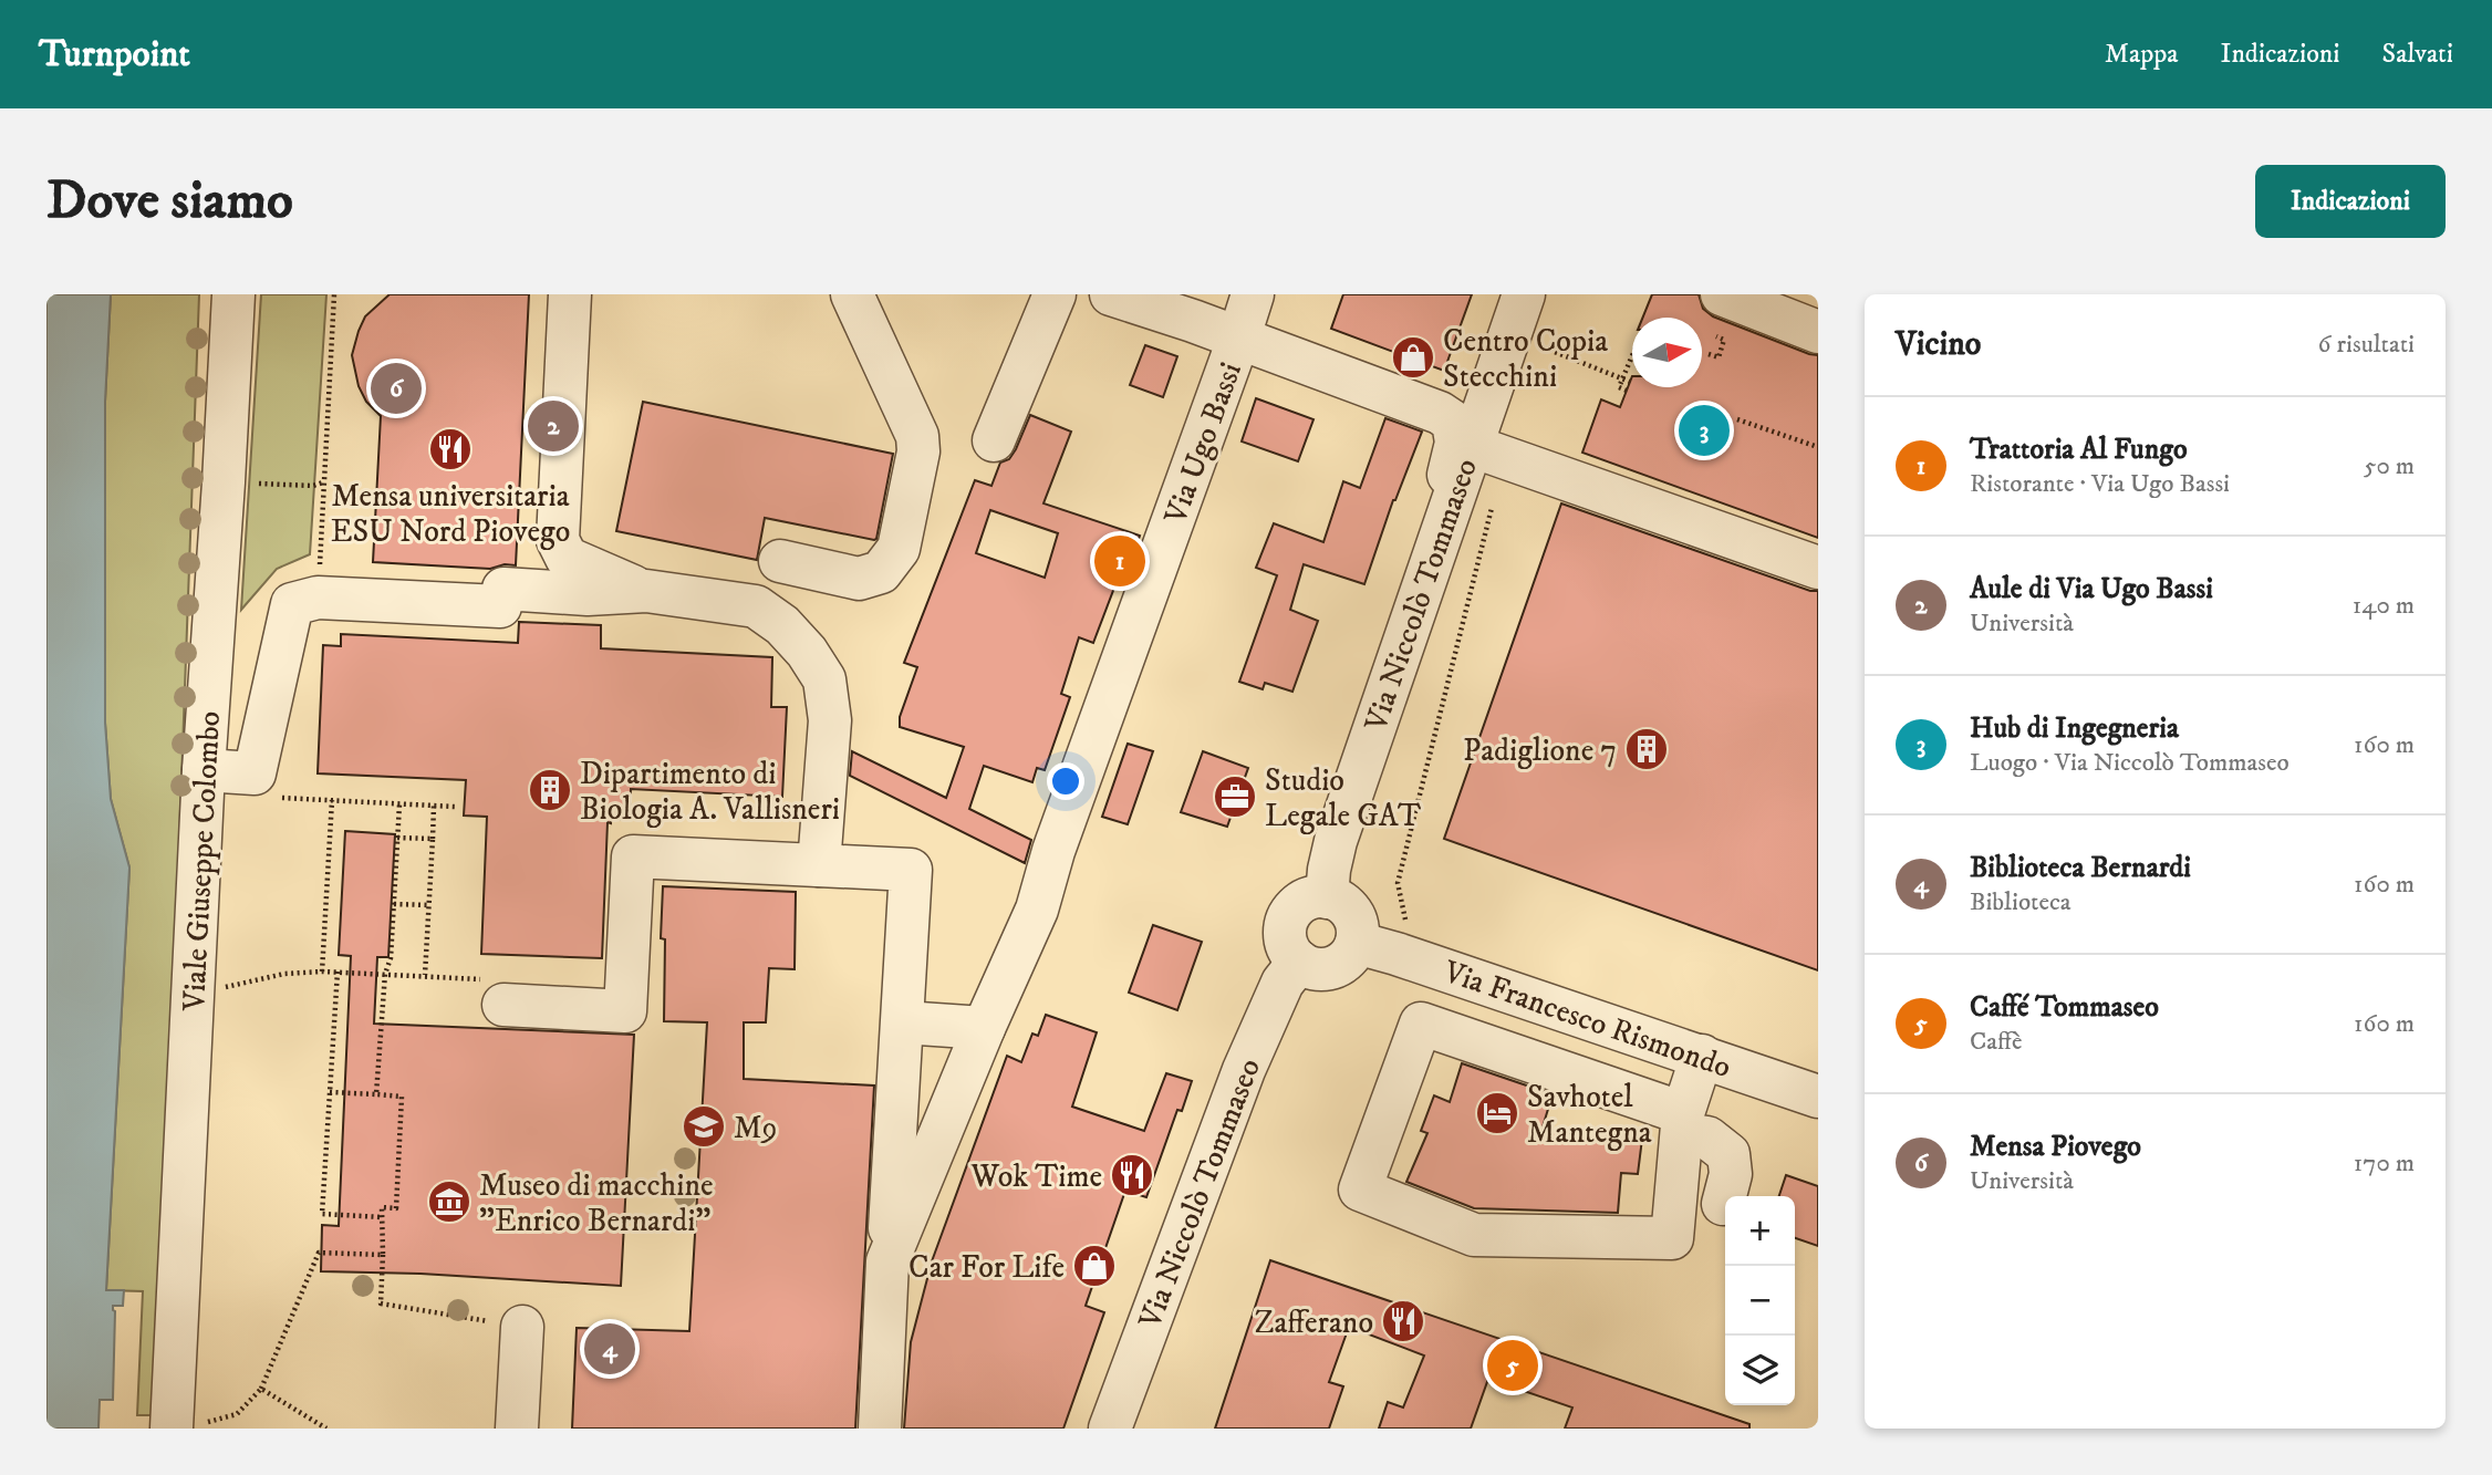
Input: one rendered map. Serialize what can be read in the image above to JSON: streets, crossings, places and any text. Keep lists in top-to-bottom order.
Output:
{
  "streets": {
    "street": [
      "Via Ugo Bassi",
      "Via Niccolò Tommaseo",
      "Viale Giuseppe Colombo",
      "Via Francesco Rismondo"
    ]
  },
  "crossings": [
    ["Via Ugo Bassi", "Via Niccolò Tommaseo"]
  ],
  "places": {
    "shop": ["Centro Copia Stecchini", "Car For Life"],
    "restaurant": ["Mensa universitaria ESU Nord Piovego", "Wok Time", "Zafferano"],
    "building": ["Padiglione 7", "Dipartimento di Biologia A. Vallisneri"],
    "office": ["Studio Legale GAT"],
    "hotel": ["Savhotel Mantegna"],
    "school or university": ["M9"],
    "museum": ["Museo di macchine \"Enrico Bernardi\""]
  },
  "north": "right",
  "page": {
    "header": "Turnpoint",
    "nav": ["Mappa", "Indicazioni", "Salvati"],
    "buttons": "Indicazioni",
    "title": "Dove siamo",
    "heading": ["Vicino", "6 risultati"],
    "pins": [
      "6",
      "2",
      "3",
      "1",
      "4",
      "5"
    ],
    "list": [
      {
        "mark": "1",
        "name": "Trattoria Al Fungo",
        "note": "Ristorante · Via Ugo Bassi",
        "value": "50 m"
      },
      {
        "mark": "2",
        "name": "Aule di Via Ugo Bassi",
        "note": "Università",
        "value": "140 m"
      },
      {
        "mark": "3",
        "name": "Hub di Ingegneria",
        "note": "Luogo · Via Niccolò Tommaseo",
        "value": "160 m"
      },
      {
        "mark": "4",
        "name": "Biblioteca Bernardi",
        "note": "Biblioteca",
        "value": "160 m"
      },
      {
        "mark": "5",
        "name": "Caffé Tommaseo",
        "note": "Caffè",
        "value": "160 m"
      },
      {
        "mark": "6",
        "name": "Mensa Piovego",
        "note": "Università",
        "value": "170 m"
      }
    ],
    "map_buttons": ["+", "−"]
  }
}
